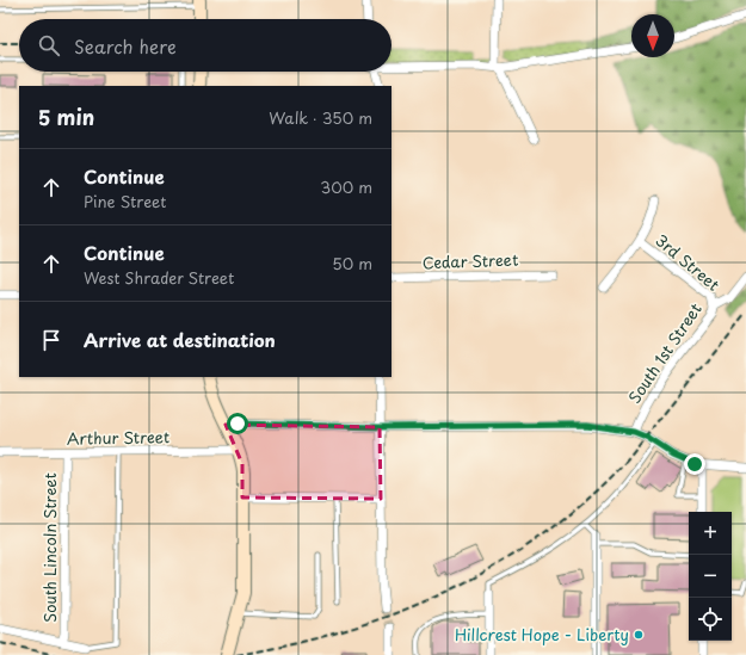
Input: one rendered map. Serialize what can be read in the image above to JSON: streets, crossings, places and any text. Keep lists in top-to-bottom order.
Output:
{
  "streets": {
    "street": [
      "Cedar Street",
      "3rd Street",
      "South 1st Street",
      "Arthur Street",
      "South Lincoln Street"
    ]
  },
  "crossings": [
    ["3rd Street", "South 1st Street"],
    ["Arthur Street", "South Lincoln Street"]
  ],
  "places": ["Hillcrest Hope - Liberty"],
  "north": "bottom",
  "page": {
    "search": "Search here",
    "heading": ["5 min", "Walk · 350 m"],
    "list": [
      ["Continue", "Pine Street", "300 m"],
      ["Continue", "West Shrader Street", "50 m"],
      "Arrive at destination"
    ],
    "map_buttons": ["+", "−"]
  }
}
